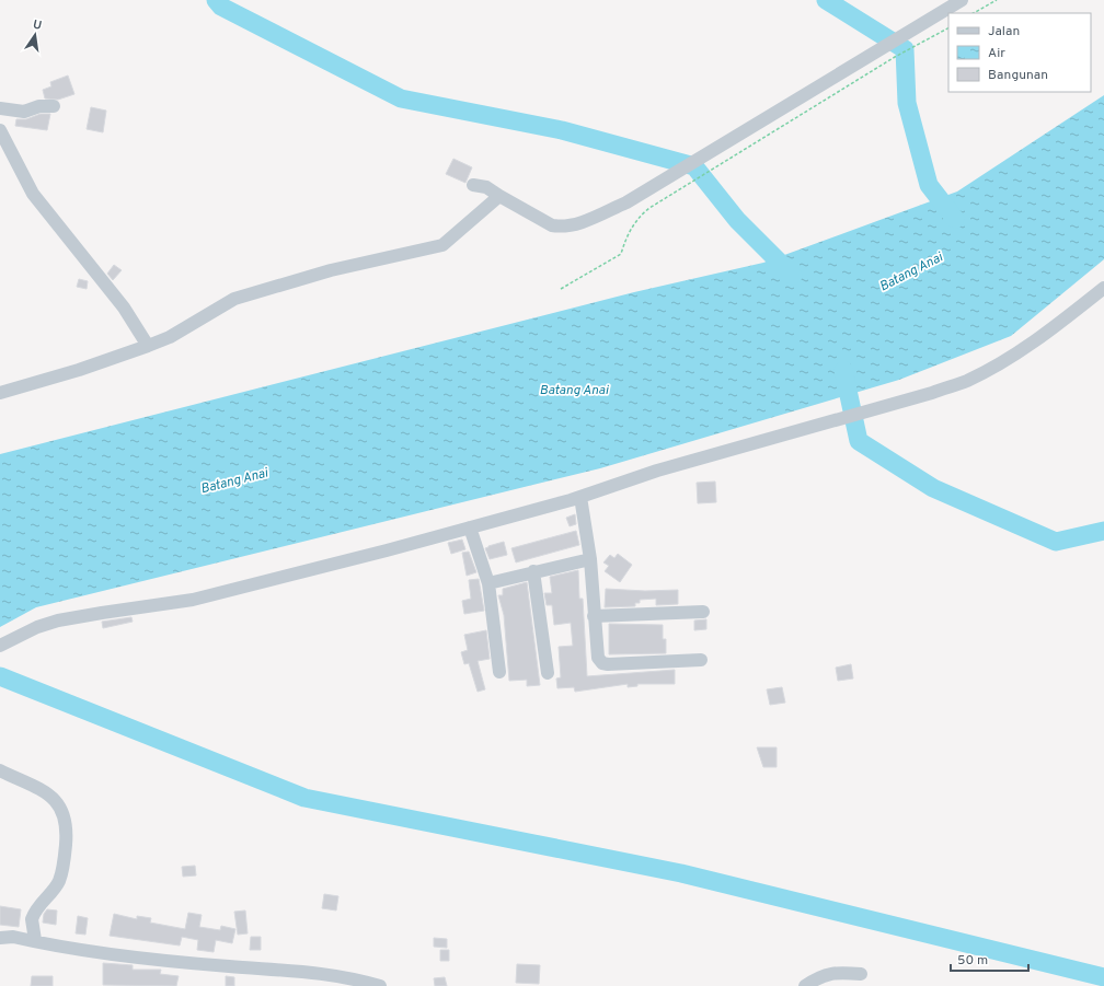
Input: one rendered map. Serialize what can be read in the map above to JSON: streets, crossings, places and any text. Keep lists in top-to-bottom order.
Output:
{
  "water": ["Batang Anai"],
  "legend": ["Jalan", "Air", "Bangunan"],
  "scale_bar": "50 m",
  "north": "top"
}
